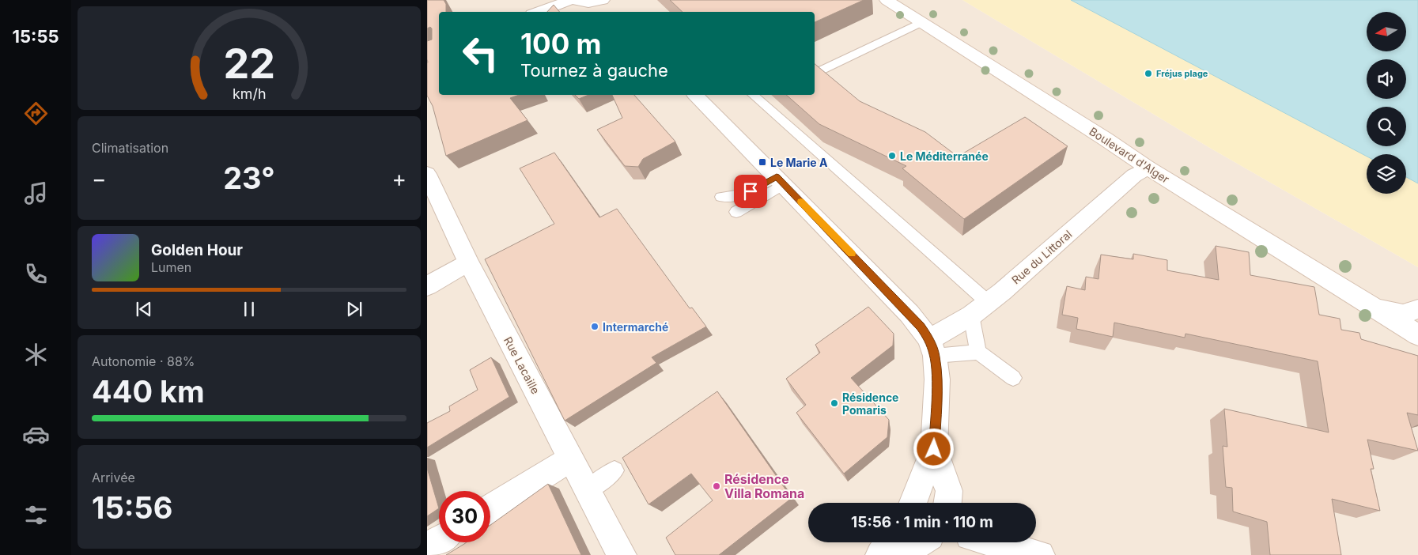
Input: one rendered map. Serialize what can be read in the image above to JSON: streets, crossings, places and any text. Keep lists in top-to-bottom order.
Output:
{
  "streets": {
    "street": ["Boulevard d'Alger", "Rue du Littoral", "Rue Lacaille"]
  },
  "crossings": [
    ["Boulevard d'Alger", "Rue du Littoral"]
  ],
  "places": {
    "other": [
      "Fréjus plage",
      "Le Méditerranée",
      "Intermarché",
      "Résidence Pomaris",
      "Résidence Villa Romana"
    ],
    "transit": ["Le Marie A"]
  },
  "north": "left",
  "page": {
    "tabs": "15:55",
    "turn": ["100 m", "Tournez à gauche"],
    "tile": [
      "Climatisation",
      ["Autonomie · 88%", "440 km"],
      ["Arrivée", "15:56"]
    ],
    "heat": ["−", "23°", "+"],
    "song": ["Golden Hour", "Lumen"],
    "limit": "30",
    "trip": "15:56 · 1 min · 110 m",
    "gauge": ["22", "km/h"]
  }
}
